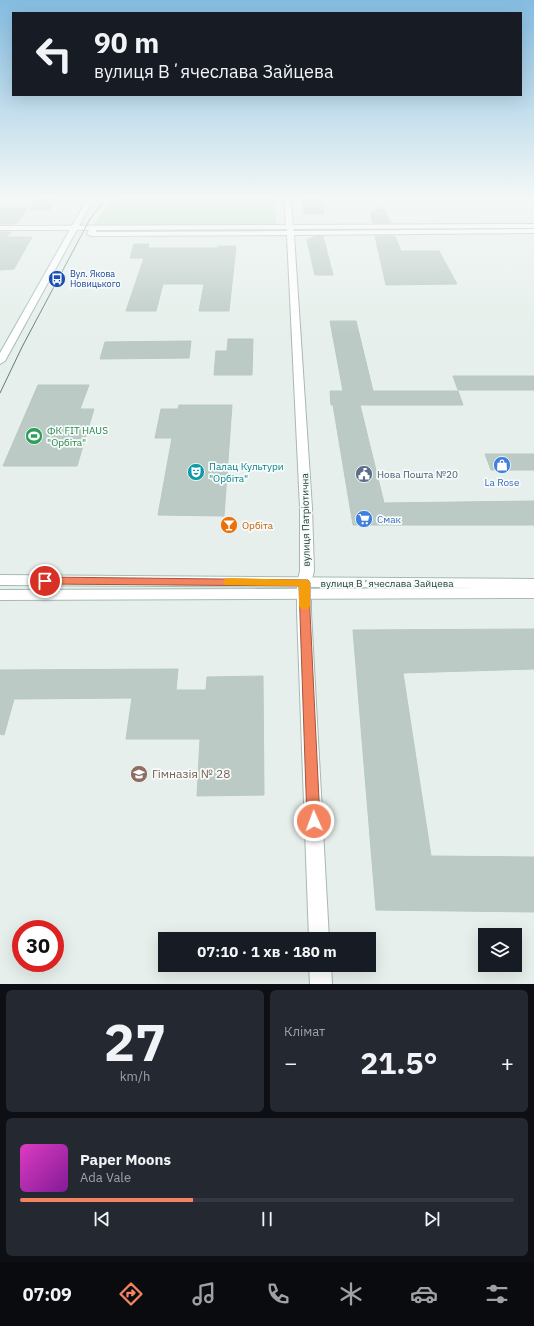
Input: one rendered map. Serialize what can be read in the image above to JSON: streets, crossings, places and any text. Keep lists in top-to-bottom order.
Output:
{
  "streets": {
    "street": ["вулиця Патріотична", "вулиця Вʼячеслава Зайцева"]
  },
  "crossings": [
    ["вулиця Патріотична", "вулиця Вʼячеслава Зайцева"]
  ],
  "places": {
    "bus stop": ["Вул. Якова Новицького"],
    "sports": ["ФК FIT HAUS \"Орбіта\""],
    "shop": ["La Rose"],
    "theatre": ["Палац Культури \"Орбіта\""],
    "public building": ["Нова Пошта №20"],
    "supermarket": ["Смак"],
    "bar": ["Орбіта"],
    "school or university": ["Гімназія № 28"]
  },
  "page": {
    "turn": ["90 m", "вулиця Вʼячеслава Зайцева"],
    "limit": "30",
    "trip": "07:10 · 1 хв · 180 m",
    "tile": [
      ["27", "km/h"],
      "Клімат"
    ],
    "heat": ["−", "21.5°", "+"],
    "song": ["Paper Moons", "Ada Vale"],
    "tabs": "07:09"
  }
}
